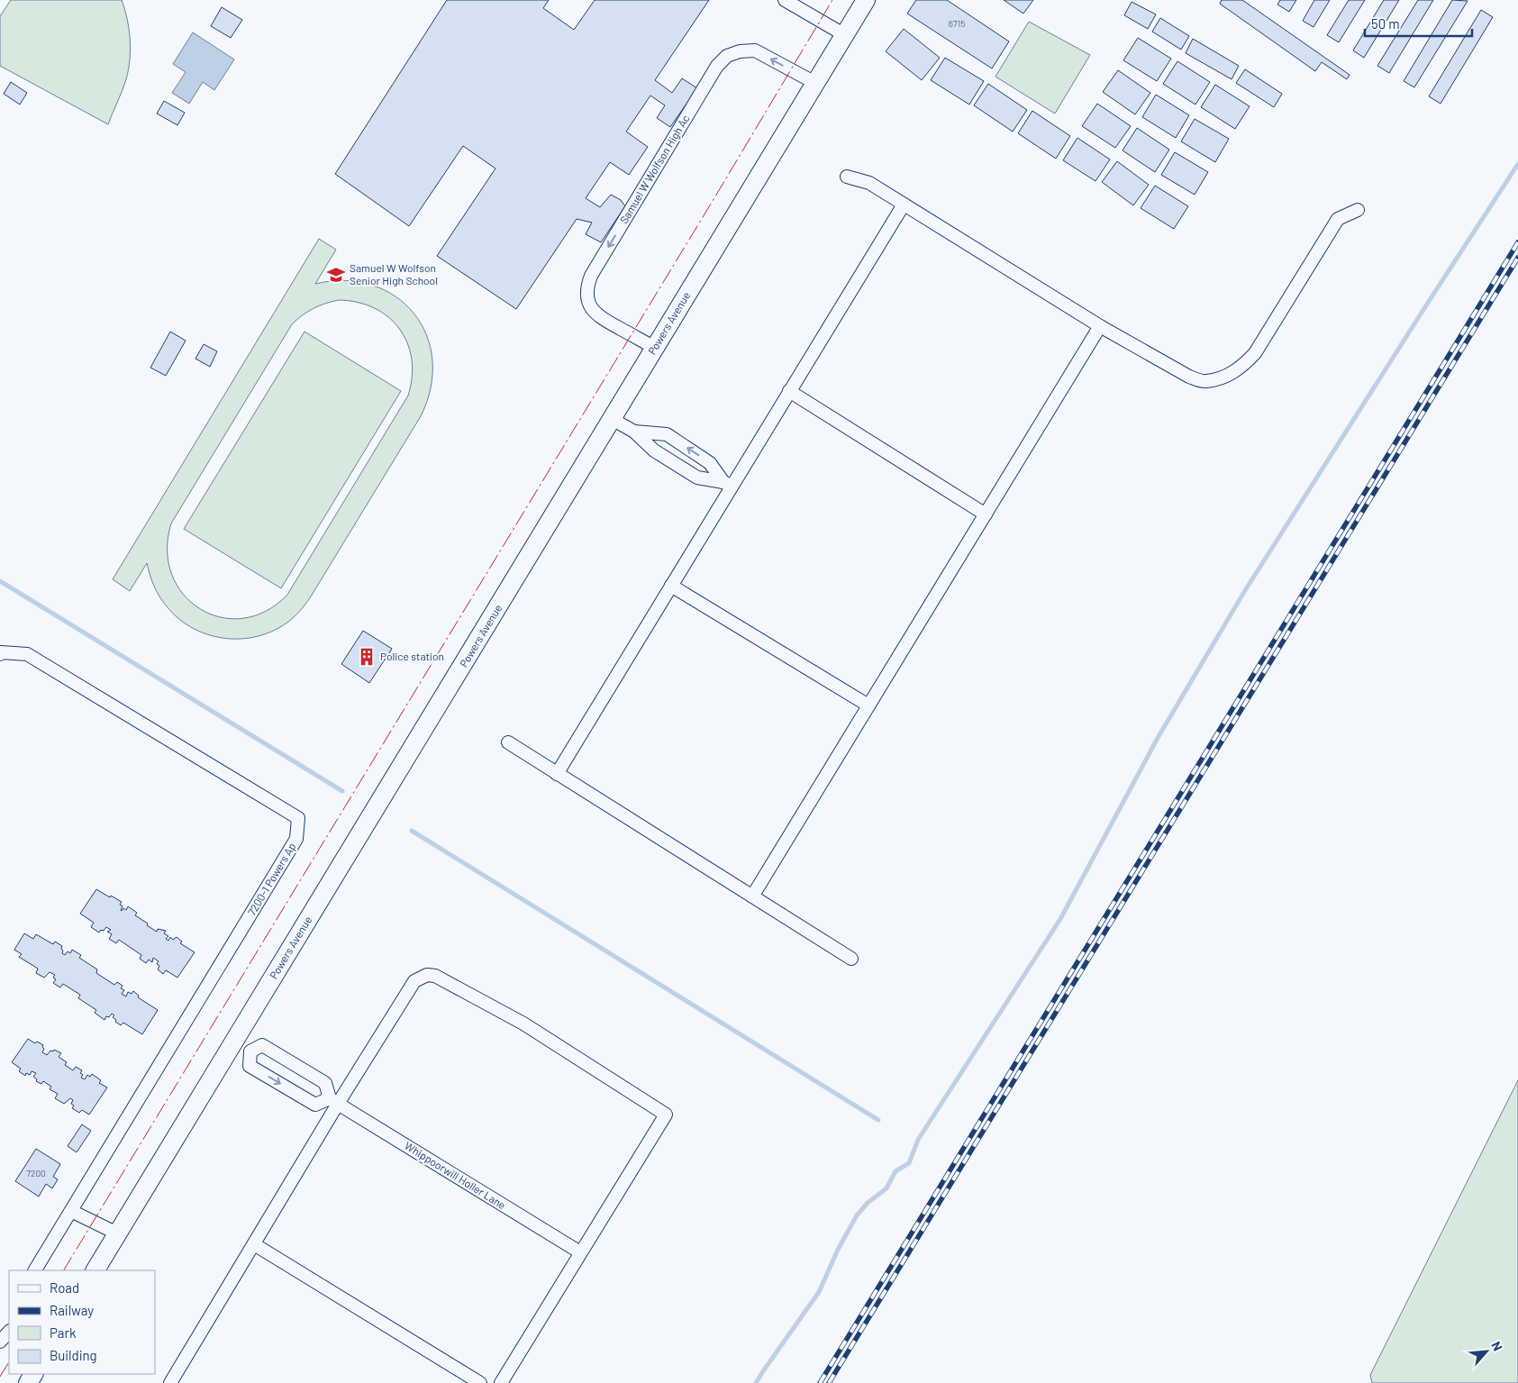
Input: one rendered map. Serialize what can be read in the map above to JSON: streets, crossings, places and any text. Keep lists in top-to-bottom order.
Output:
{
  "streets": {
    "street": [
      "Samuel W Wolfson High Ac",
      "Powers Avenue",
      "7200-1 Powers Ap",
      "Whippoorwill Holler Lane"
    ]
  },
  "crossings": [
    ["Samuel W Wolfson High Ac", "Powers Avenue"]
  ],
  "places": {
    "school or university": ["Samuel W Wolfson Senior High School"],
    "building": ["Police station"]
  },
  "house_numbers": ["6715", "7200"],
  "legend": [
    "Road",
    "Railway",
    "Park",
    "Building"
  ],
  "scale_bar": "50 m",
  "north": "top right"
}
